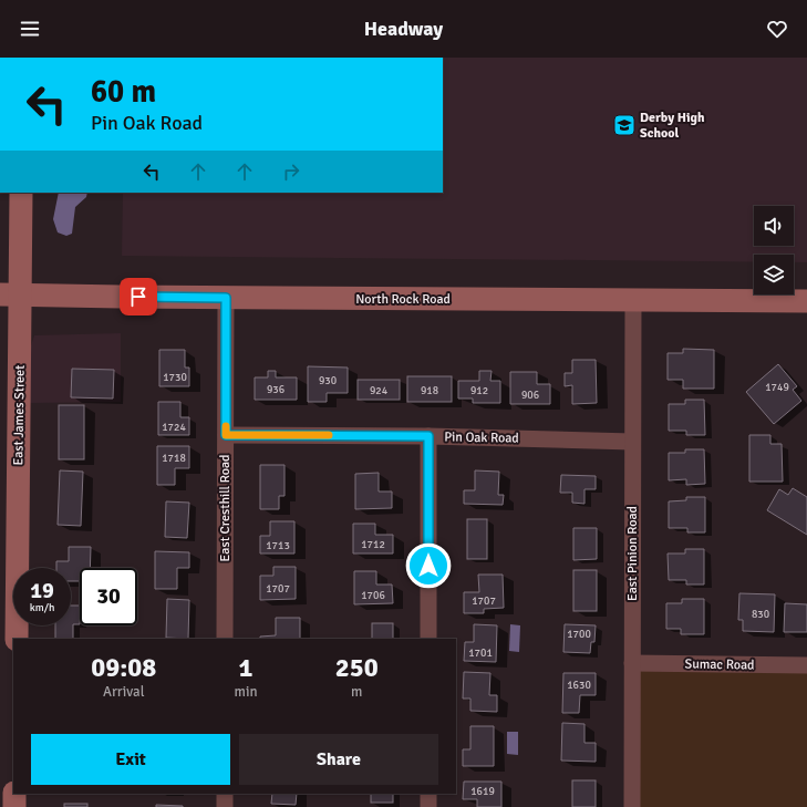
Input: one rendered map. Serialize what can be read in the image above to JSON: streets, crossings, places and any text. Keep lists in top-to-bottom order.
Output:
{
  "streets": {
    "main road": ["North Rock Road", "East James Street"],
    "street": [
      "Pin Oak Road",
      "East Cresthill Road",
      "East Pinion Road",
      "Sumac Road"
    ]
  },
  "crossings": [
    ["North Rock Road", "East James Street"],
    ["North Rock Road", "East Cresthill Road"],
    ["North Rock Road", "East Pinion Road"],
    ["Pin Oak Road", "East Cresthill Road"],
    ["Pin Oak Road", "East Pinion Road"],
    ["East Pinion Road", "Sumac Road"]
  ],
  "places": {
    "school or university": ["Derby High School"]
  },
  "house_numbers": [
    "1730",
    "930",
    "1749",
    "936",
    "924",
    "918",
    "912",
    "906",
    "1724",
    "1718",
    "1712",
    "1713",
    "1707",
    "1706",
    "1707",
    "830",
    "1700",
    "1701",
    "1630",
    "1619"
  ],
  "page": {
    "header": "Headway",
    "turn": ["60 m", "Pin Oak Road"],
    "speed": "19 km/h",
    "limit": "30",
    "eta": [
      "09:08",
      "Arrival",
      "1",
      "min",
      "250",
      "m"
    ],
    "buttons": ["Exit", "Share"]
  }
}
